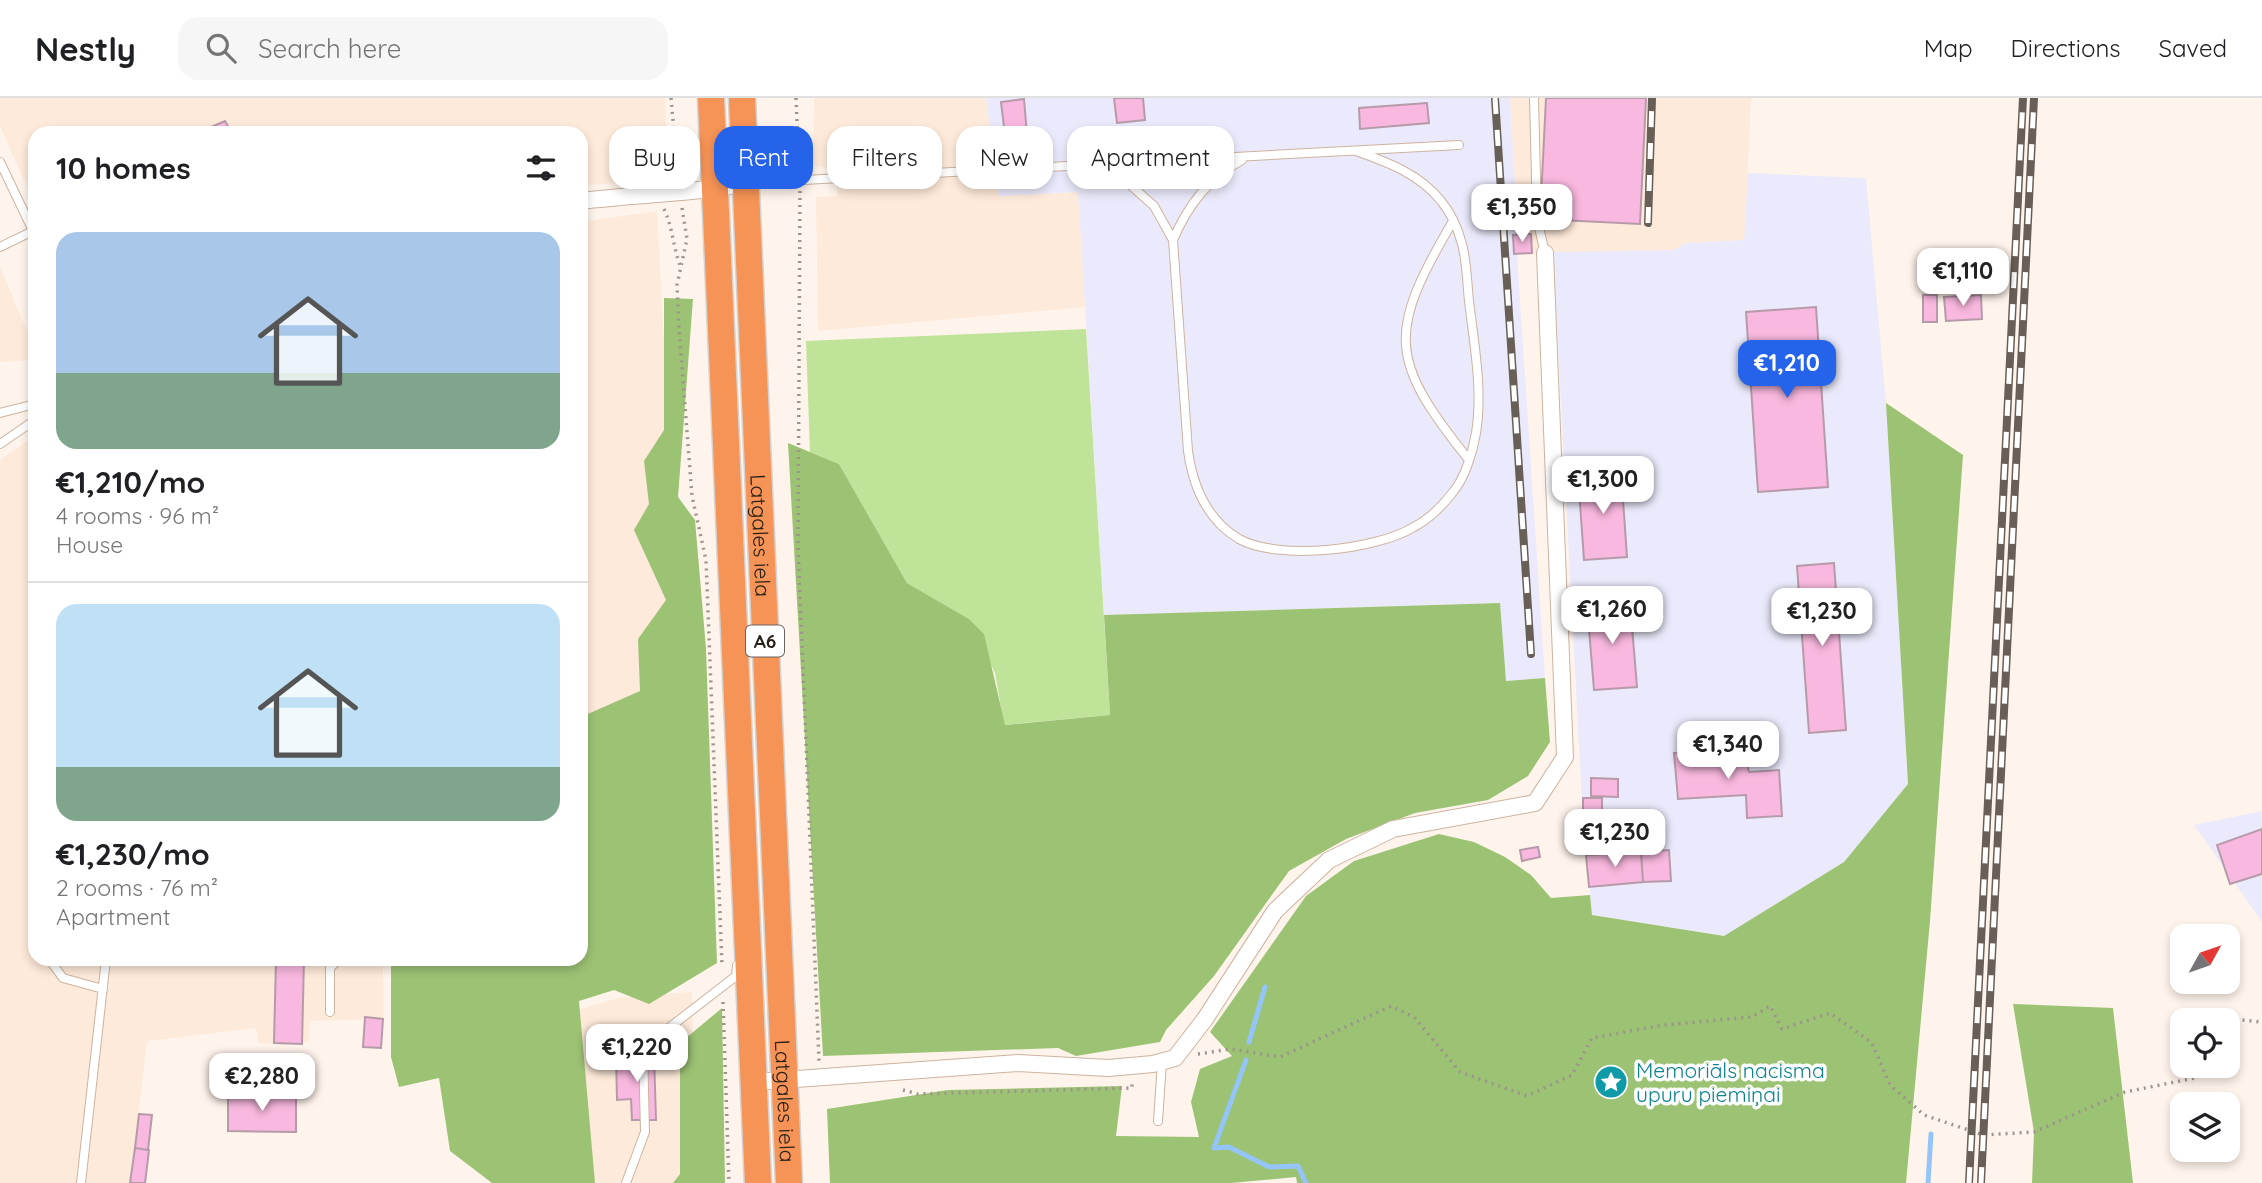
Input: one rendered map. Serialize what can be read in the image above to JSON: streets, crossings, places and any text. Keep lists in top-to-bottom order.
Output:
{
  "streets": {
    "highway": ["Latgales iela", "A6"]
  },
  "places": {
    "place": ["Memoriāls nacisma upuru piemiņai"]
  },
  "north": "top right",
  "page": {
    "header": "Nestly",
    "search": "Search here",
    "nav": ["Map", "Directions", "Saved"],
    "chip": [
      "Buy",
      "Rent",
      "Filters",
      "New",
      "Apartment"
    ],
    "heading": "10 homes",
    "price": [
      "€1,350",
      "€1,110",
      "€1,210",
      "€1,300",
      "€1,260",
      "€1,230",
      "€1,340",
      "€1,230",
      "€1,220",
      "€2,280"
    ],
    "list": [
      {
        "name": "€1,210/mo",
        "note": "4 rooms · 96 m² · House"
      },
      {
        "name": "€1,230/mo",
        "note": "2 rooms · 76 m² · Apartment"
      }
    ]
  }
}
